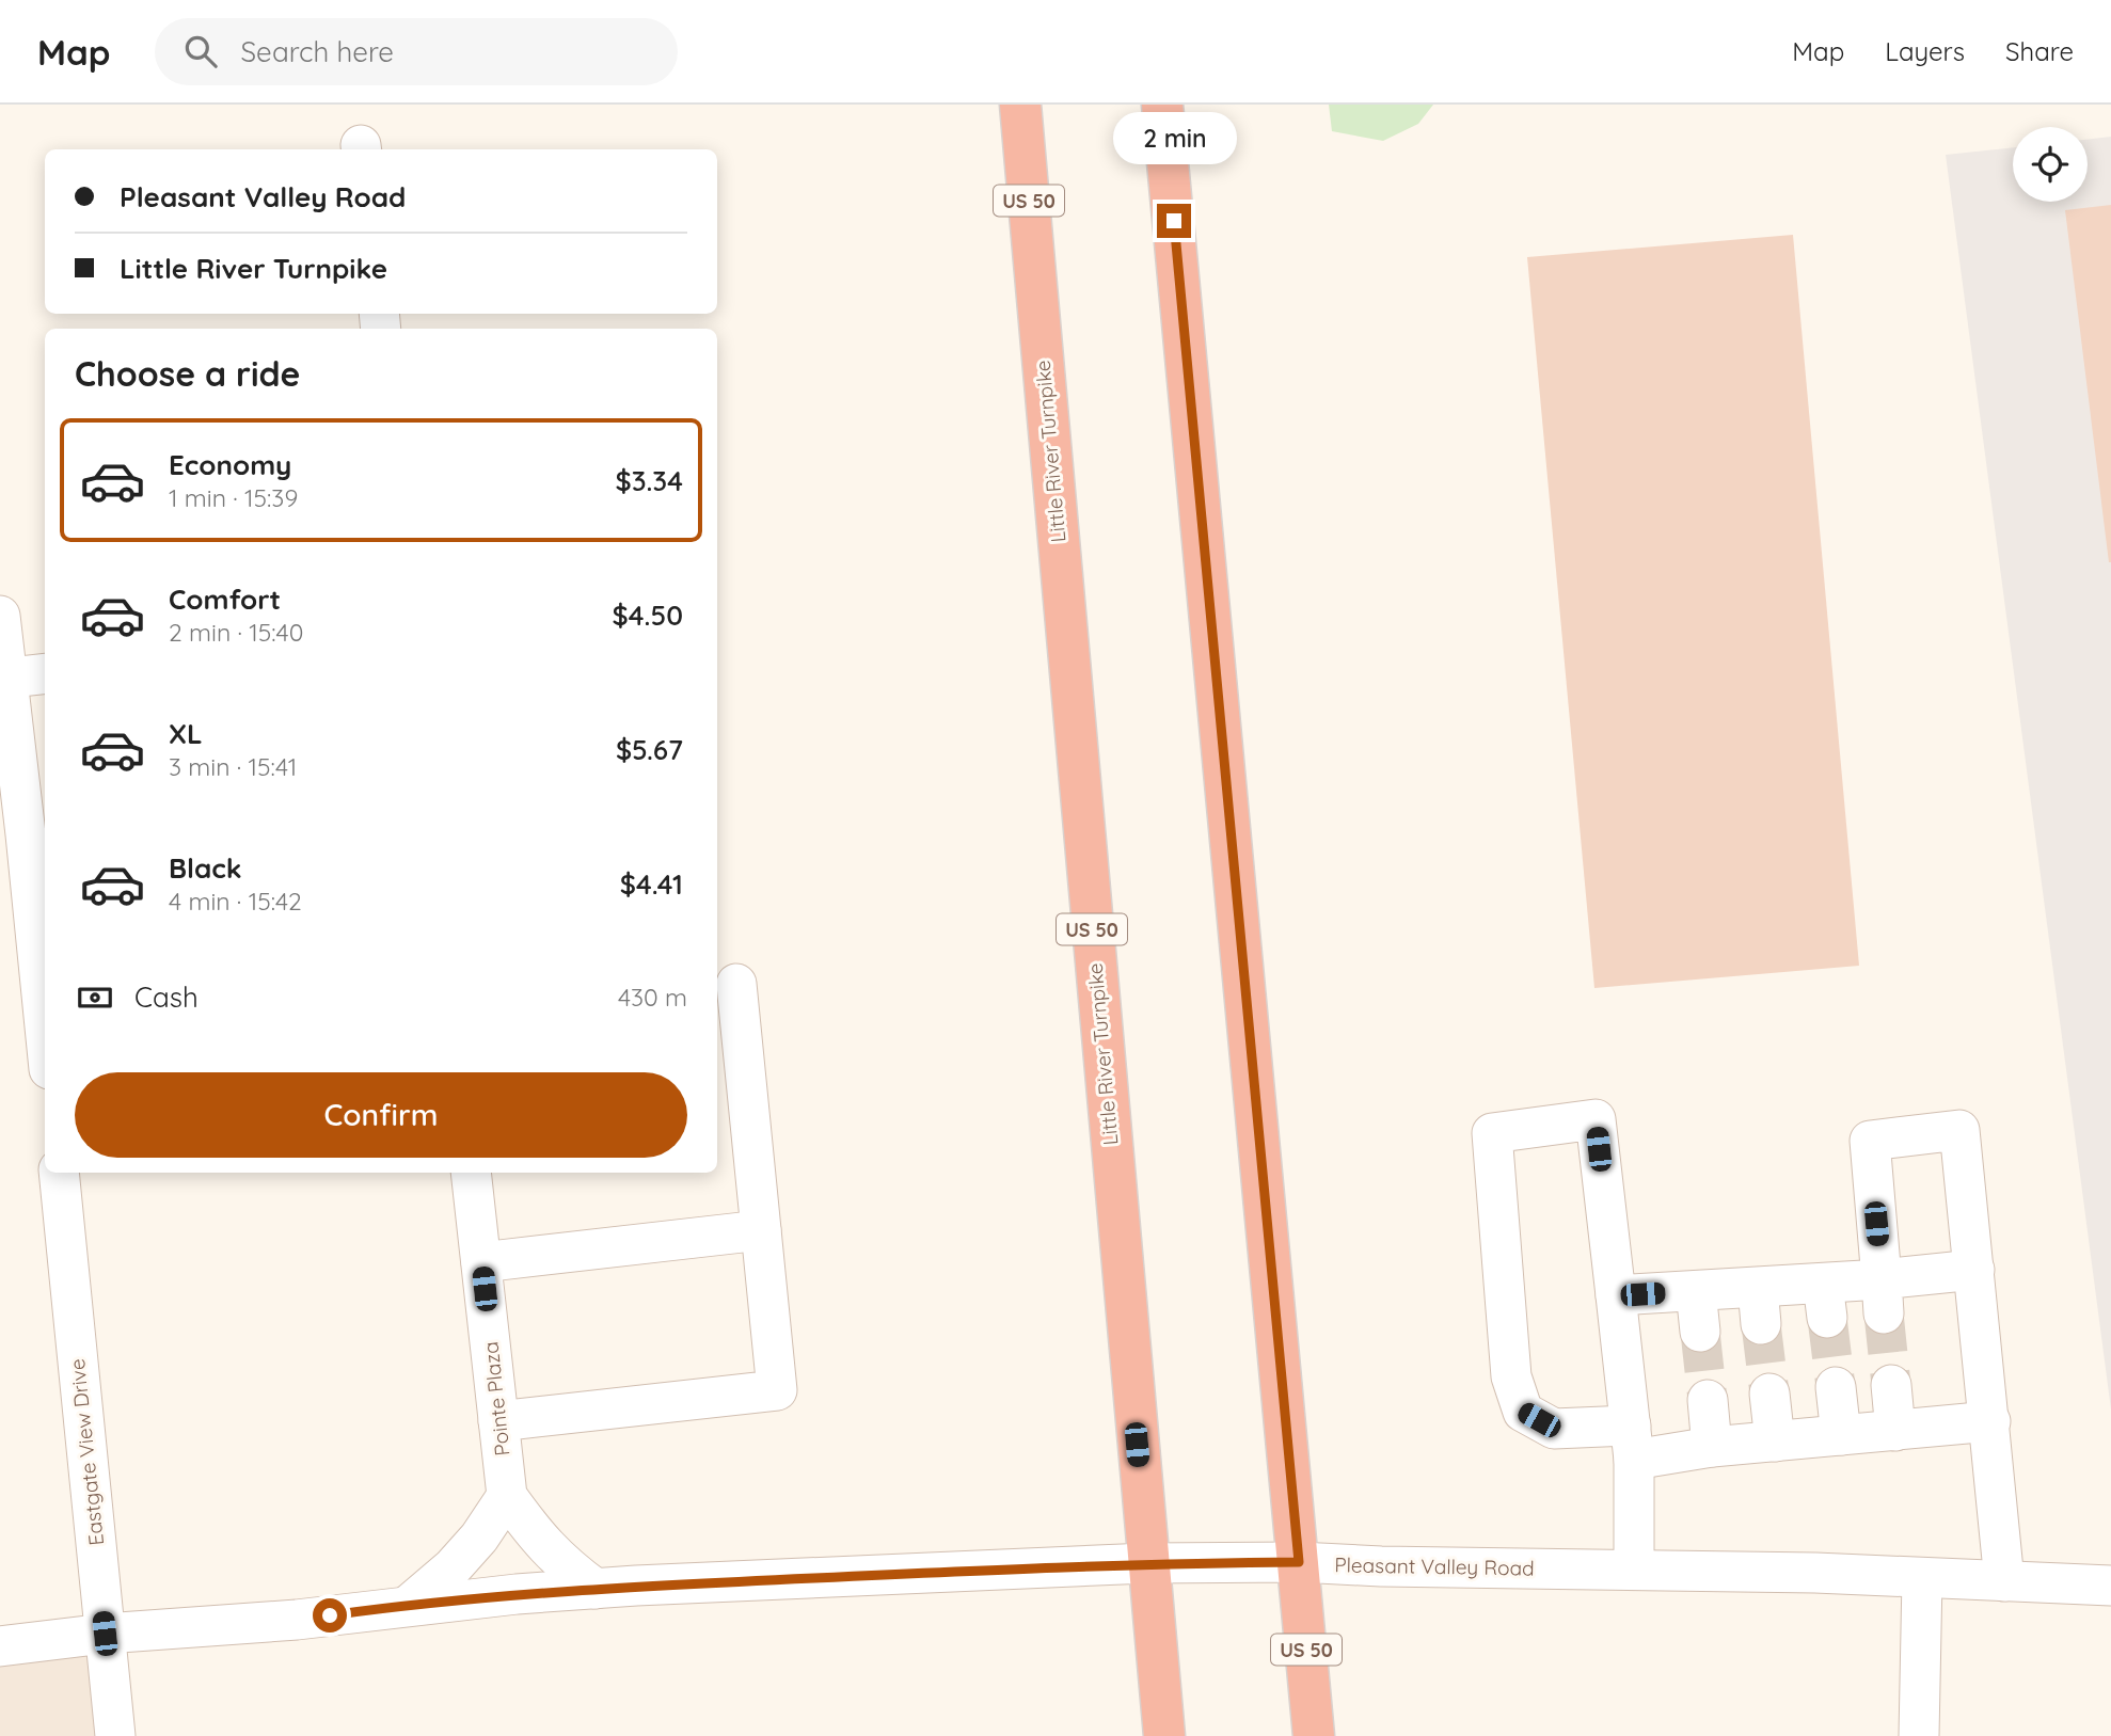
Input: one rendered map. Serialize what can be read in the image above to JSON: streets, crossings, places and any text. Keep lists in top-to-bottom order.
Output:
{
  "streets": {
    "highway": ["US 50", "Little River Turnpike"],
    "street": ["Pointe Plaza", "Eastgate View Drive", "Pleasant Valley Road"]
  },
  "crossings": [
    ["US 50", "Pleasant Valley Road"],
    ["Little River Turnpike", "Pleasant Valley Road"],
    ["Eastgate View Drive", "Pleasant Valley Road"]
  ],
  "page": {
    "header": "Map",
    "search": "Search here",
    "nav": ["Map", "Layers", "Share"],
    "bubble": "2 min",
    "banner": ["Pleasant Valley Road", "Little River Turnpike"],
    "heading": "Choose a ride",
    "list": [
      {
        "name": "Economy",
        "note": "1 min · 15:39",
        "value": "$3.34"
      },
      {
        "name": "Comfort",
        "note": "2 min · 15:40",
        "value": "$4.50"
      },
      {
        "name": "XL",
        "note": "3 min · 15:41",
        "value": "$5.67"
      },
      {
        "name": "Black",
        "note": "4 min · 15:42",
        "value": "$4.41"
      }
    ],
    "pay": ["Cash", "430 m"],
    "buttons": "Confirm"
  }
}
